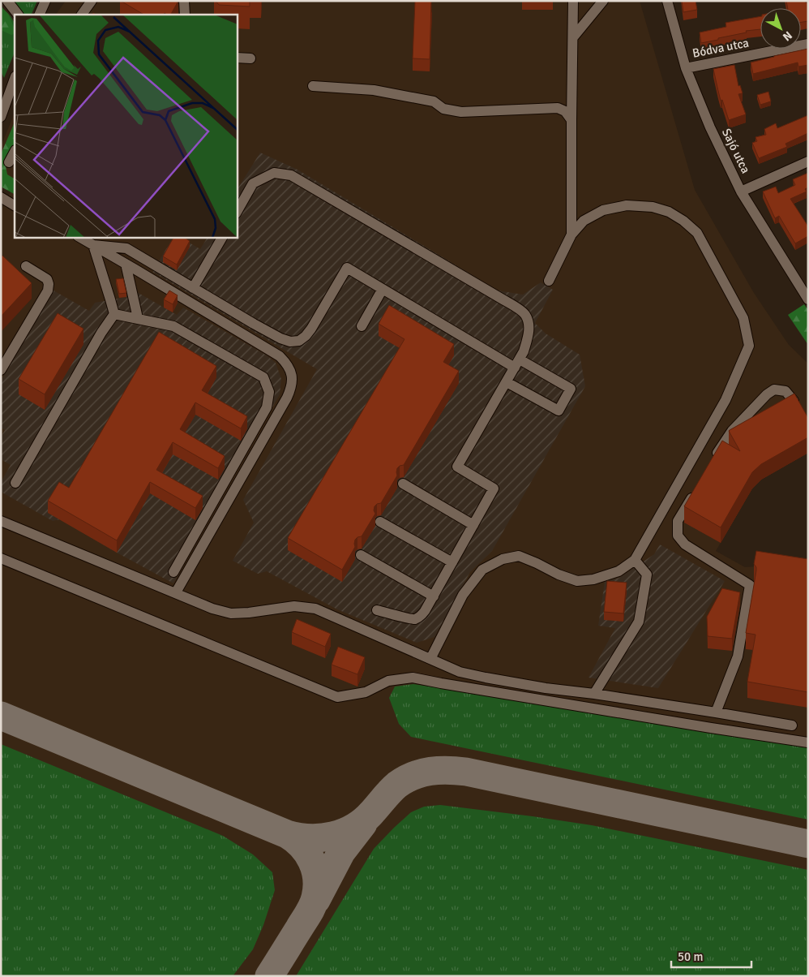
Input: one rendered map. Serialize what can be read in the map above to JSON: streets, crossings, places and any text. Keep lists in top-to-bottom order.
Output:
{
  "streets": {
    "street": ["Bódva utca", "Sajó utca"]
  },
  "crossings": [
    ["Bódva utca", "Sajó utca"]
  ],
  "scale_bar": "50 m",
  "north": "bottom right"
}
